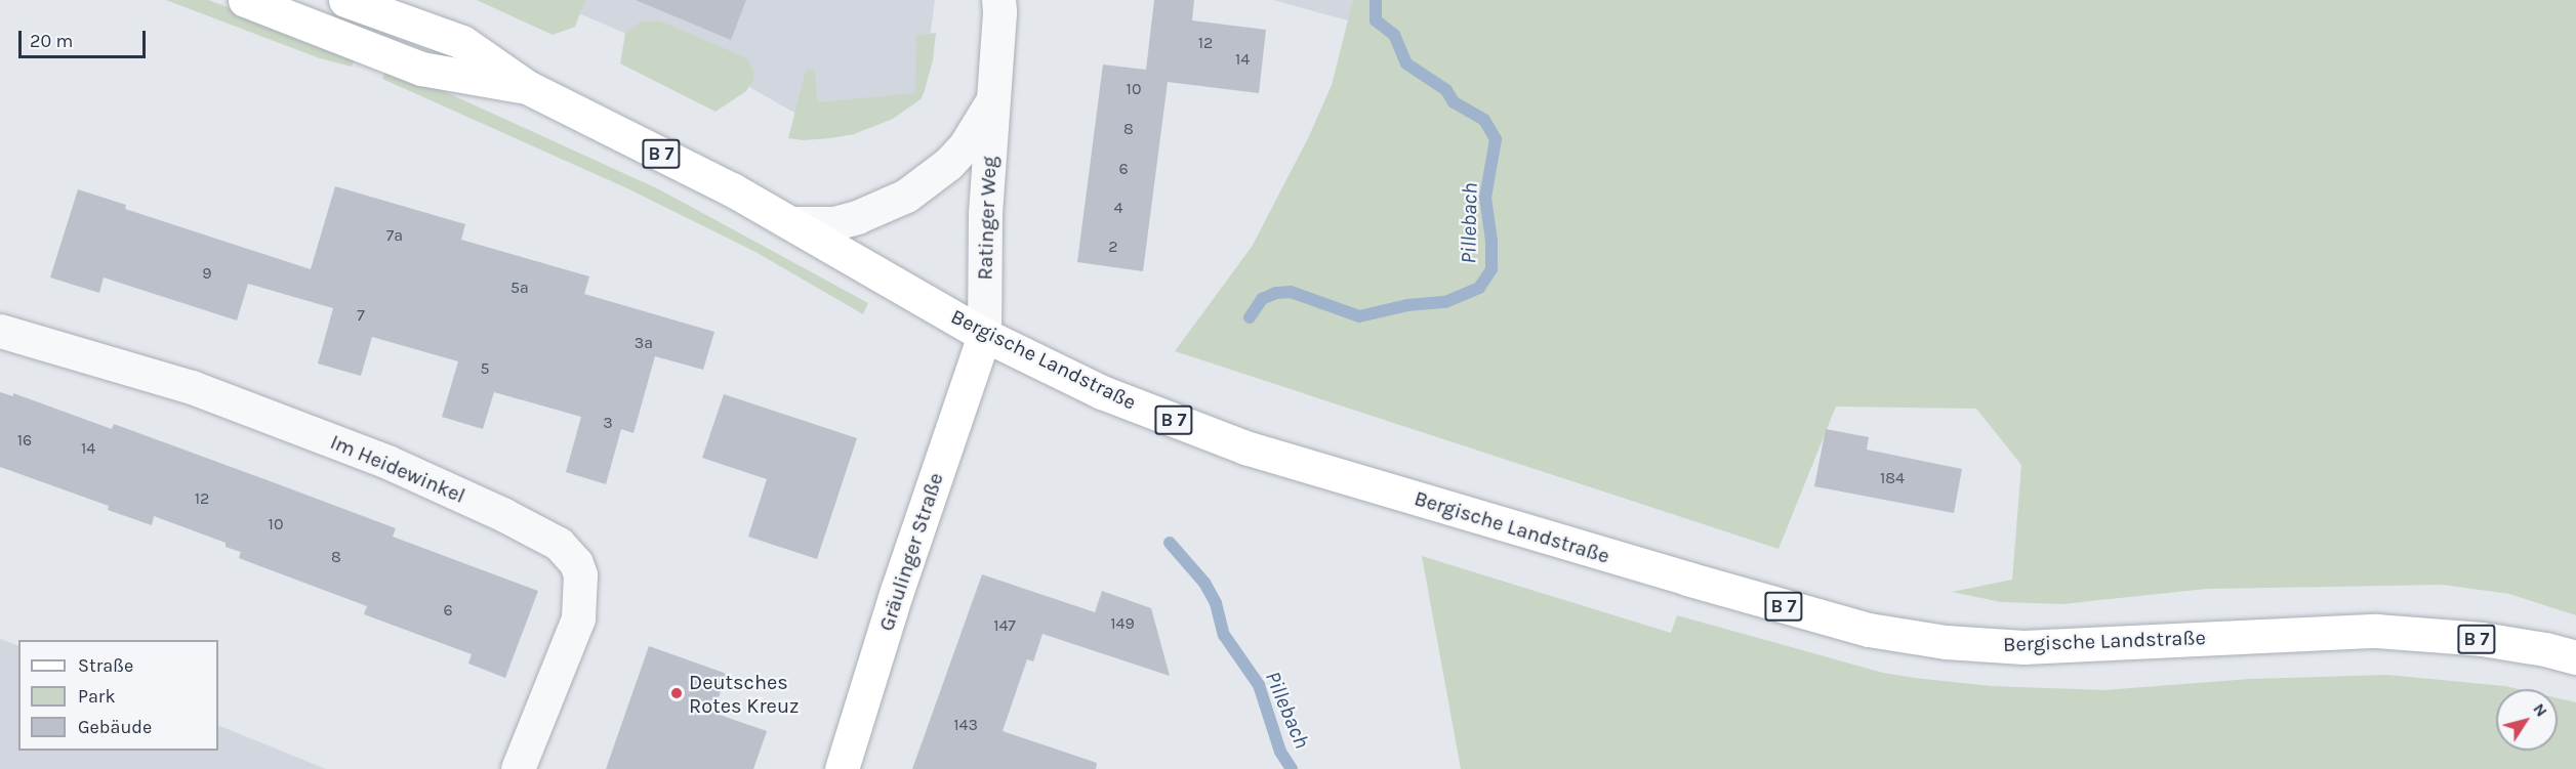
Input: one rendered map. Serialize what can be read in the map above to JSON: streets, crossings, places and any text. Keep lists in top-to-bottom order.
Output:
{
  "streets": {
    "main road": ["B 7", "Bergische Landstraße", "Gräulinger Straße"],
    "street": ["Ratinger Weg", "Im Heidewinkel"]
  },
  "crossings": [
    ["Ratinger Weg", "Bergische Landstraße"],
    ["Ratinger Weg", "Gräulinger Straße"],
    ["Bergische Landstraße", "Gräulinger Straße"]
  ],
  "water": ["Pillebach"],
  "places": ["Deutsches Rotes Kreuz"],
  "house_numbers": [
    "12",
    "14",
    "10",
    "8",
    "6",
    "4",
    "7a",
    "2",
    "9",
    "5a",
    "7",
    "3a",
    "5",
    "3",
    "16",
    "14",
    "184",
    "12",
    "10",
    "8",
    "6",
    "149",
    "147",
    "143"
  ],
  "legend": ["Straße", "Park", "Gebäude"],
  "scale_bar": "20 m",
  "north": "top right"
}
